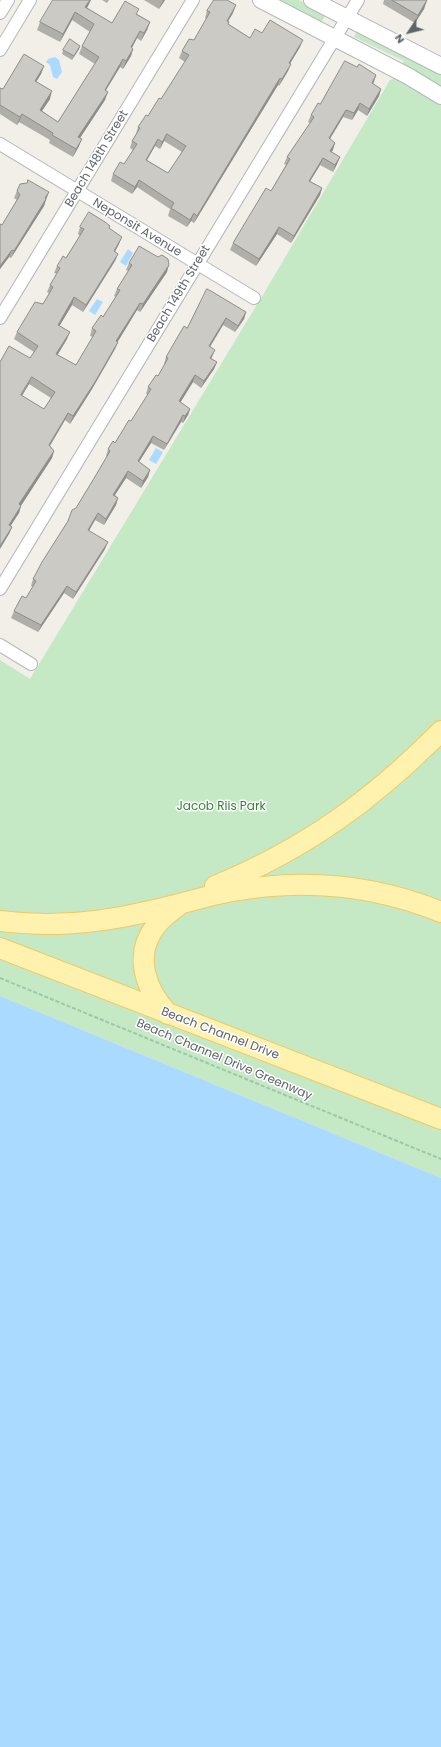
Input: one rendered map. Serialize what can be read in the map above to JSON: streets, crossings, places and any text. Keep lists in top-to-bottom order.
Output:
{
  "streets": {
    "main road": ["Beach Channel Drive"],
    "street": ["Beach 148th Street", "Neponsit Avenue", "Beach 149th Street"],
    "path": ["Beach Channel Drive Greenway"]
  },
  "crossings": [
    ["Beach 148th Street", "Neponsit Avenue"],
    ["Neponsit Avenue", "Beach 149th Street"]
  ],
  "parks": ["Jacob Riis Park"],
  "north": "bottom left"
}
